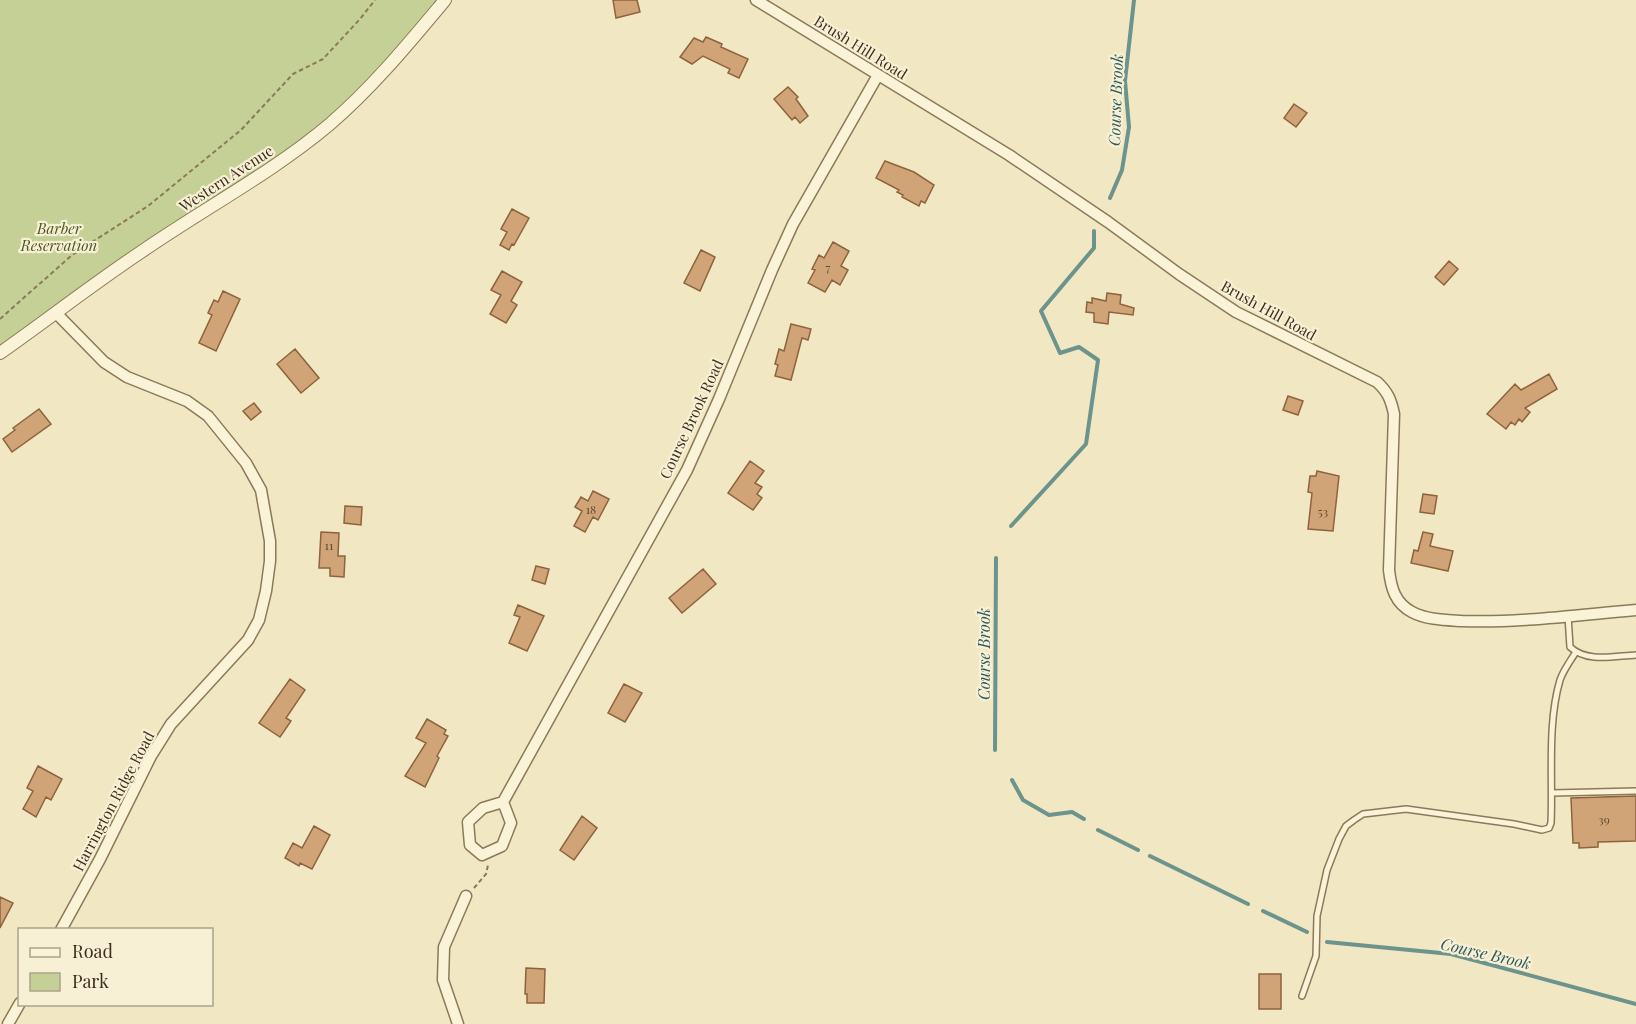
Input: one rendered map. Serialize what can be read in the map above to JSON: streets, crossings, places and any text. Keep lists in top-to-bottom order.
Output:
{
  "streets": {
    "street": [
      "Brush Hill Road",
      "Western Avenue",
      "Course Brook Road",
      "Harrington Ridge Road"
    ]
  },
  "crossings": [
    ["Brush Hill Road", "Course Brook Road"],
    ["Western Avenue", "Harrington Ridge Road"]
  ],
  "water": ["Course Brook"],
  "parks": ["Barber Reservation"],
  "house_numbers": [
    "7",
    "18",
    "53",
    "11",
    "39"
  ],
  "legend": ["Road", "Park"]
}
